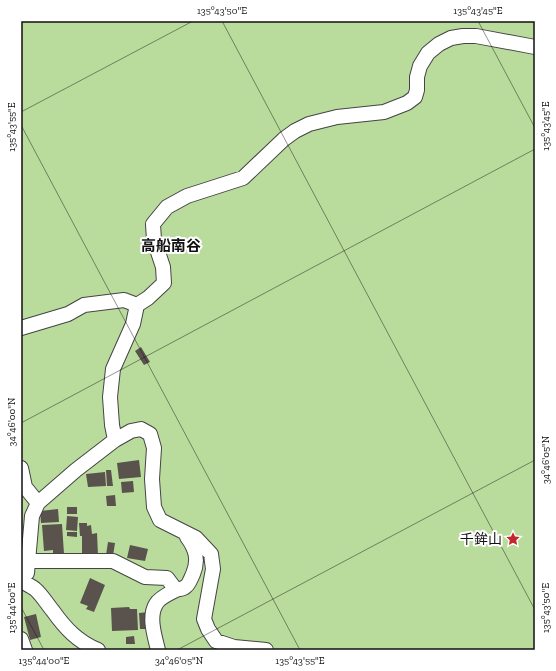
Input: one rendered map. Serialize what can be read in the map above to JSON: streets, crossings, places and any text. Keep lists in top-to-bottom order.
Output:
{
  "districts": ["高船南谷"],
  "places": {
    "place": ["千鉾山"]
  },
  "coordinates": [
    "135°43'50\"E",
    "135°43'45\"E",
    "135°43'55\"E",
    "34°46'00\"N",
    "34°46'05\"N",
    "135°44'00\"E"
  ]
}
